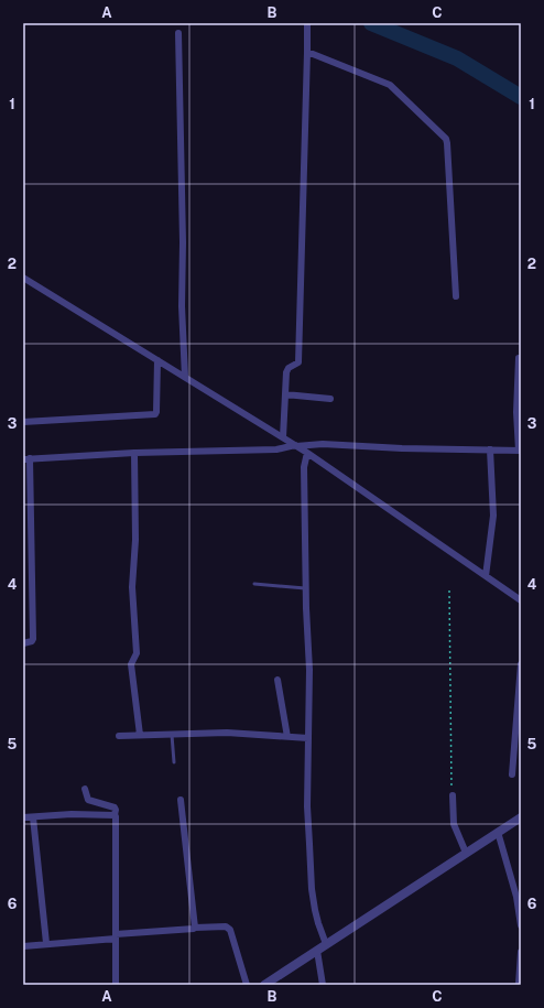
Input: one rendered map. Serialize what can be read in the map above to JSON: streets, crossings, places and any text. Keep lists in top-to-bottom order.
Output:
{
  "grid": {
    "columns": ["A", "B", "C"],
    "rows": [
      "1",
      "2",
      "3",
      "4",
      "5",
      "6"
    ]
  }
}
